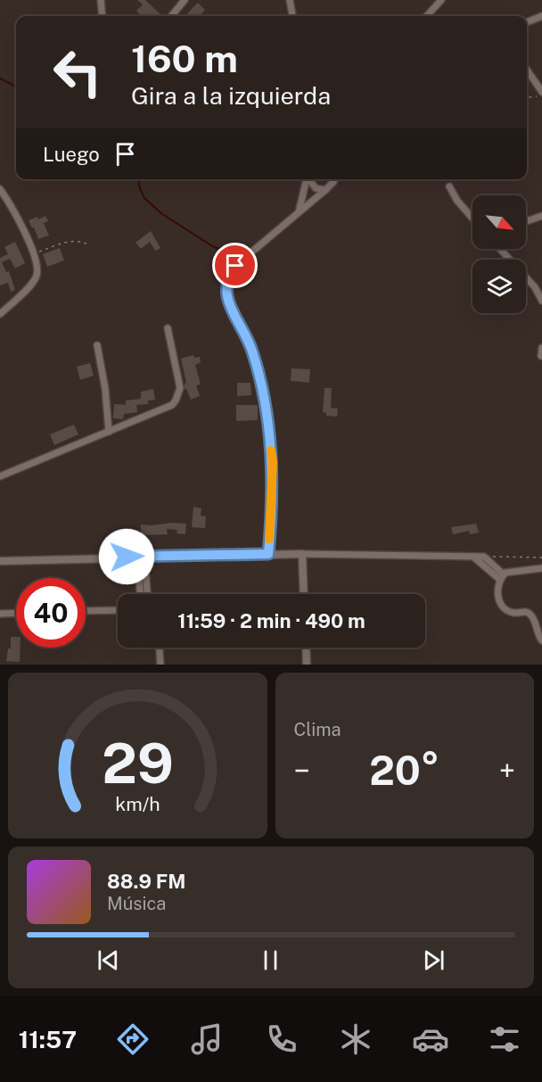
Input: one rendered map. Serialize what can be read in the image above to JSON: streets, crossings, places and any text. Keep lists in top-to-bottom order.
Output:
{
  "north": "bottom right",
  "page": {
    "turn": ["160 m", "Gira a la izquierda"],
    "then": "Luego",
    "limit": "40",
    "trip": "11:59 · 2 min · 490 m",
    "tile": "Clima",
    "heat": ["−", "20°", "+"],
    "song": ["88.9 FM", "Música"],
    "tabs": "11:57",
    "gauge": ["29", "km/h"]
  }
}
